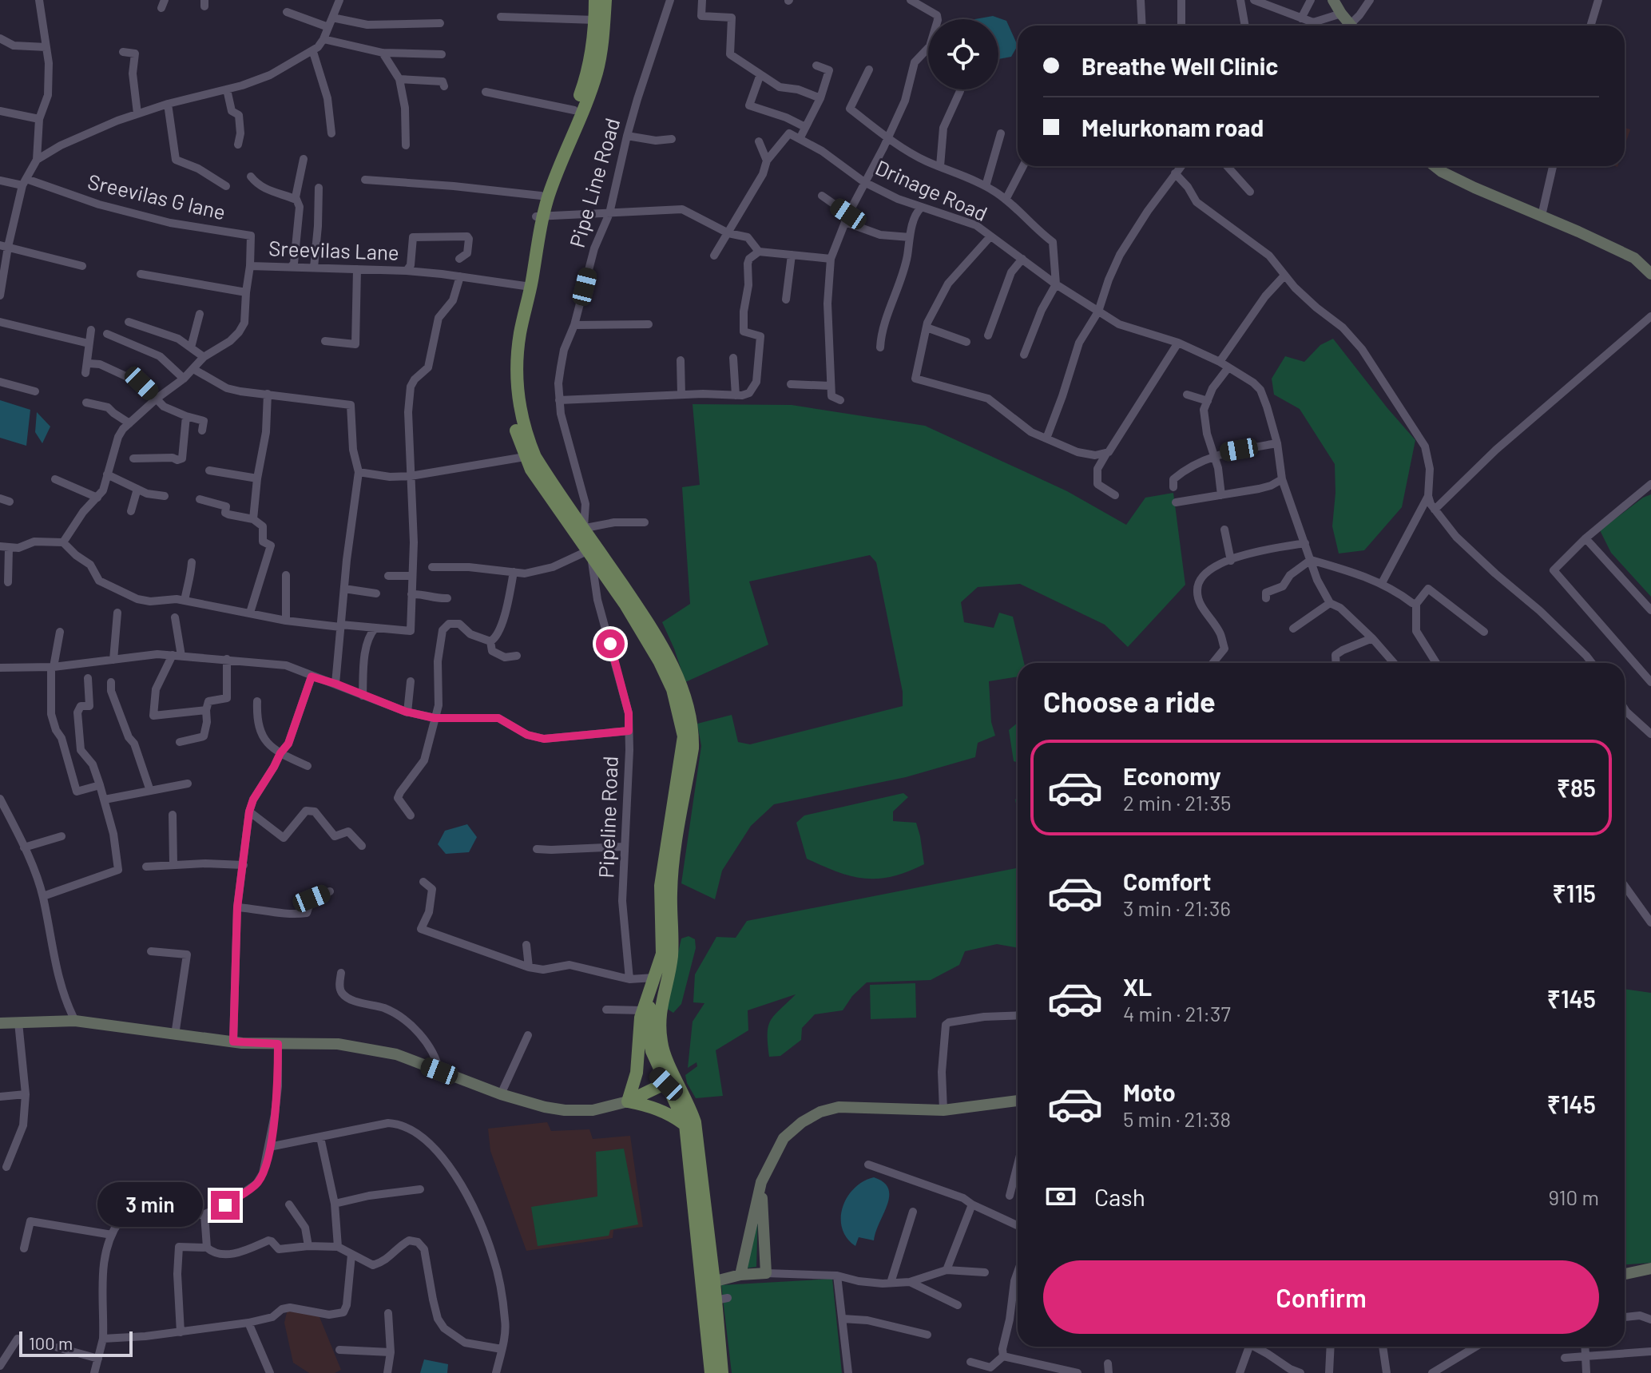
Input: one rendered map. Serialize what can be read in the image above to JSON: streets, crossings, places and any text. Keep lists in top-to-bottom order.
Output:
{
  "streets": {
    "street": [
      "Pipe Line Road",
      "Drinage Road",
      "Sreevilas G lane",
      "Sreevilas Lane",
      "Pipeline Road"
    ]
  },
  "crossings": [
    ["Sreevilas G lane", "Sreevilas Lane"]
  ],
  "scale_bar": "100 m",
  "page": {
    "banner": ["Breathe Well Clinic", "Melurkonam road"],
    "heading": "Choose a ride",
    "list": [
      {
        "name": "Economy",
        "note": "2 min · 21:35",
        "value": "₹85"
      },
      {
        "name": "Comfort",
        "note": "3 min · 21:36",
        "value": "₹115"
      },
      {
        "name": "XL",
        "note": "4 min · 21:37",
        "value": "₹145"
      },
      {
        "name": "Moto",
        "note": "5 min · 21:38",
        "value": "₹145"
      }
    ],
    "pay": ["Cash", "910 m"],
    "bubble": "3 min",
    "buttons": "Confirm",
    "scale": "100 m"
  }
}
